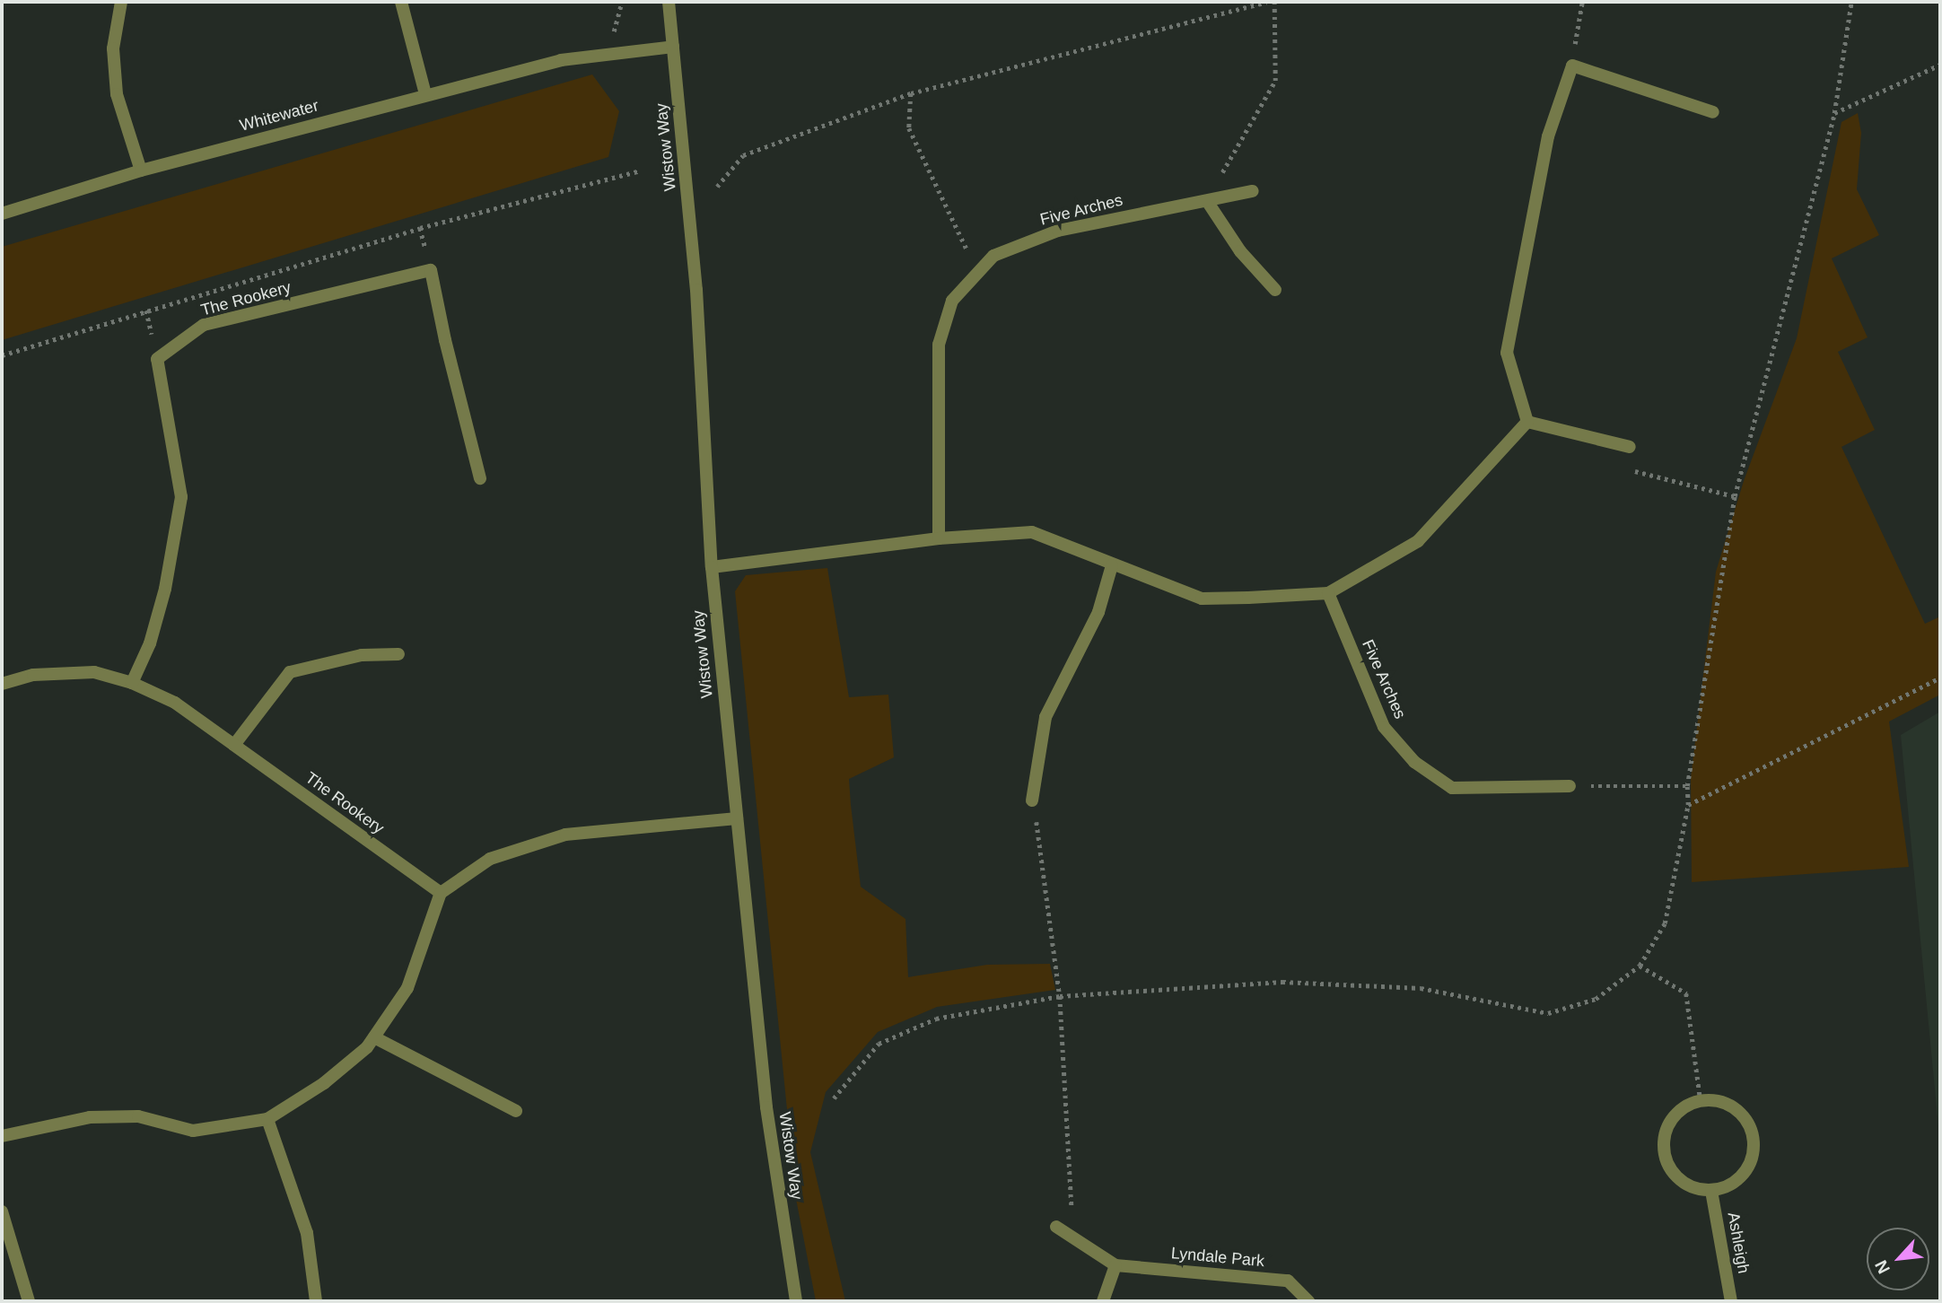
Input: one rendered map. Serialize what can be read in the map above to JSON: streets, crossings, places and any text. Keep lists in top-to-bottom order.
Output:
{
  "streets": {
    "street": [
      "Whitewater",
      "Wistow Way",
      "Five Arches",
      "The Rookery",
      "Ashleigh",
      "Lyndale Park"
    ]
  },
  "crossings": [
    ["Whitewater", "Wistow Way"]
  ],
  "north": "bottom left"
}
